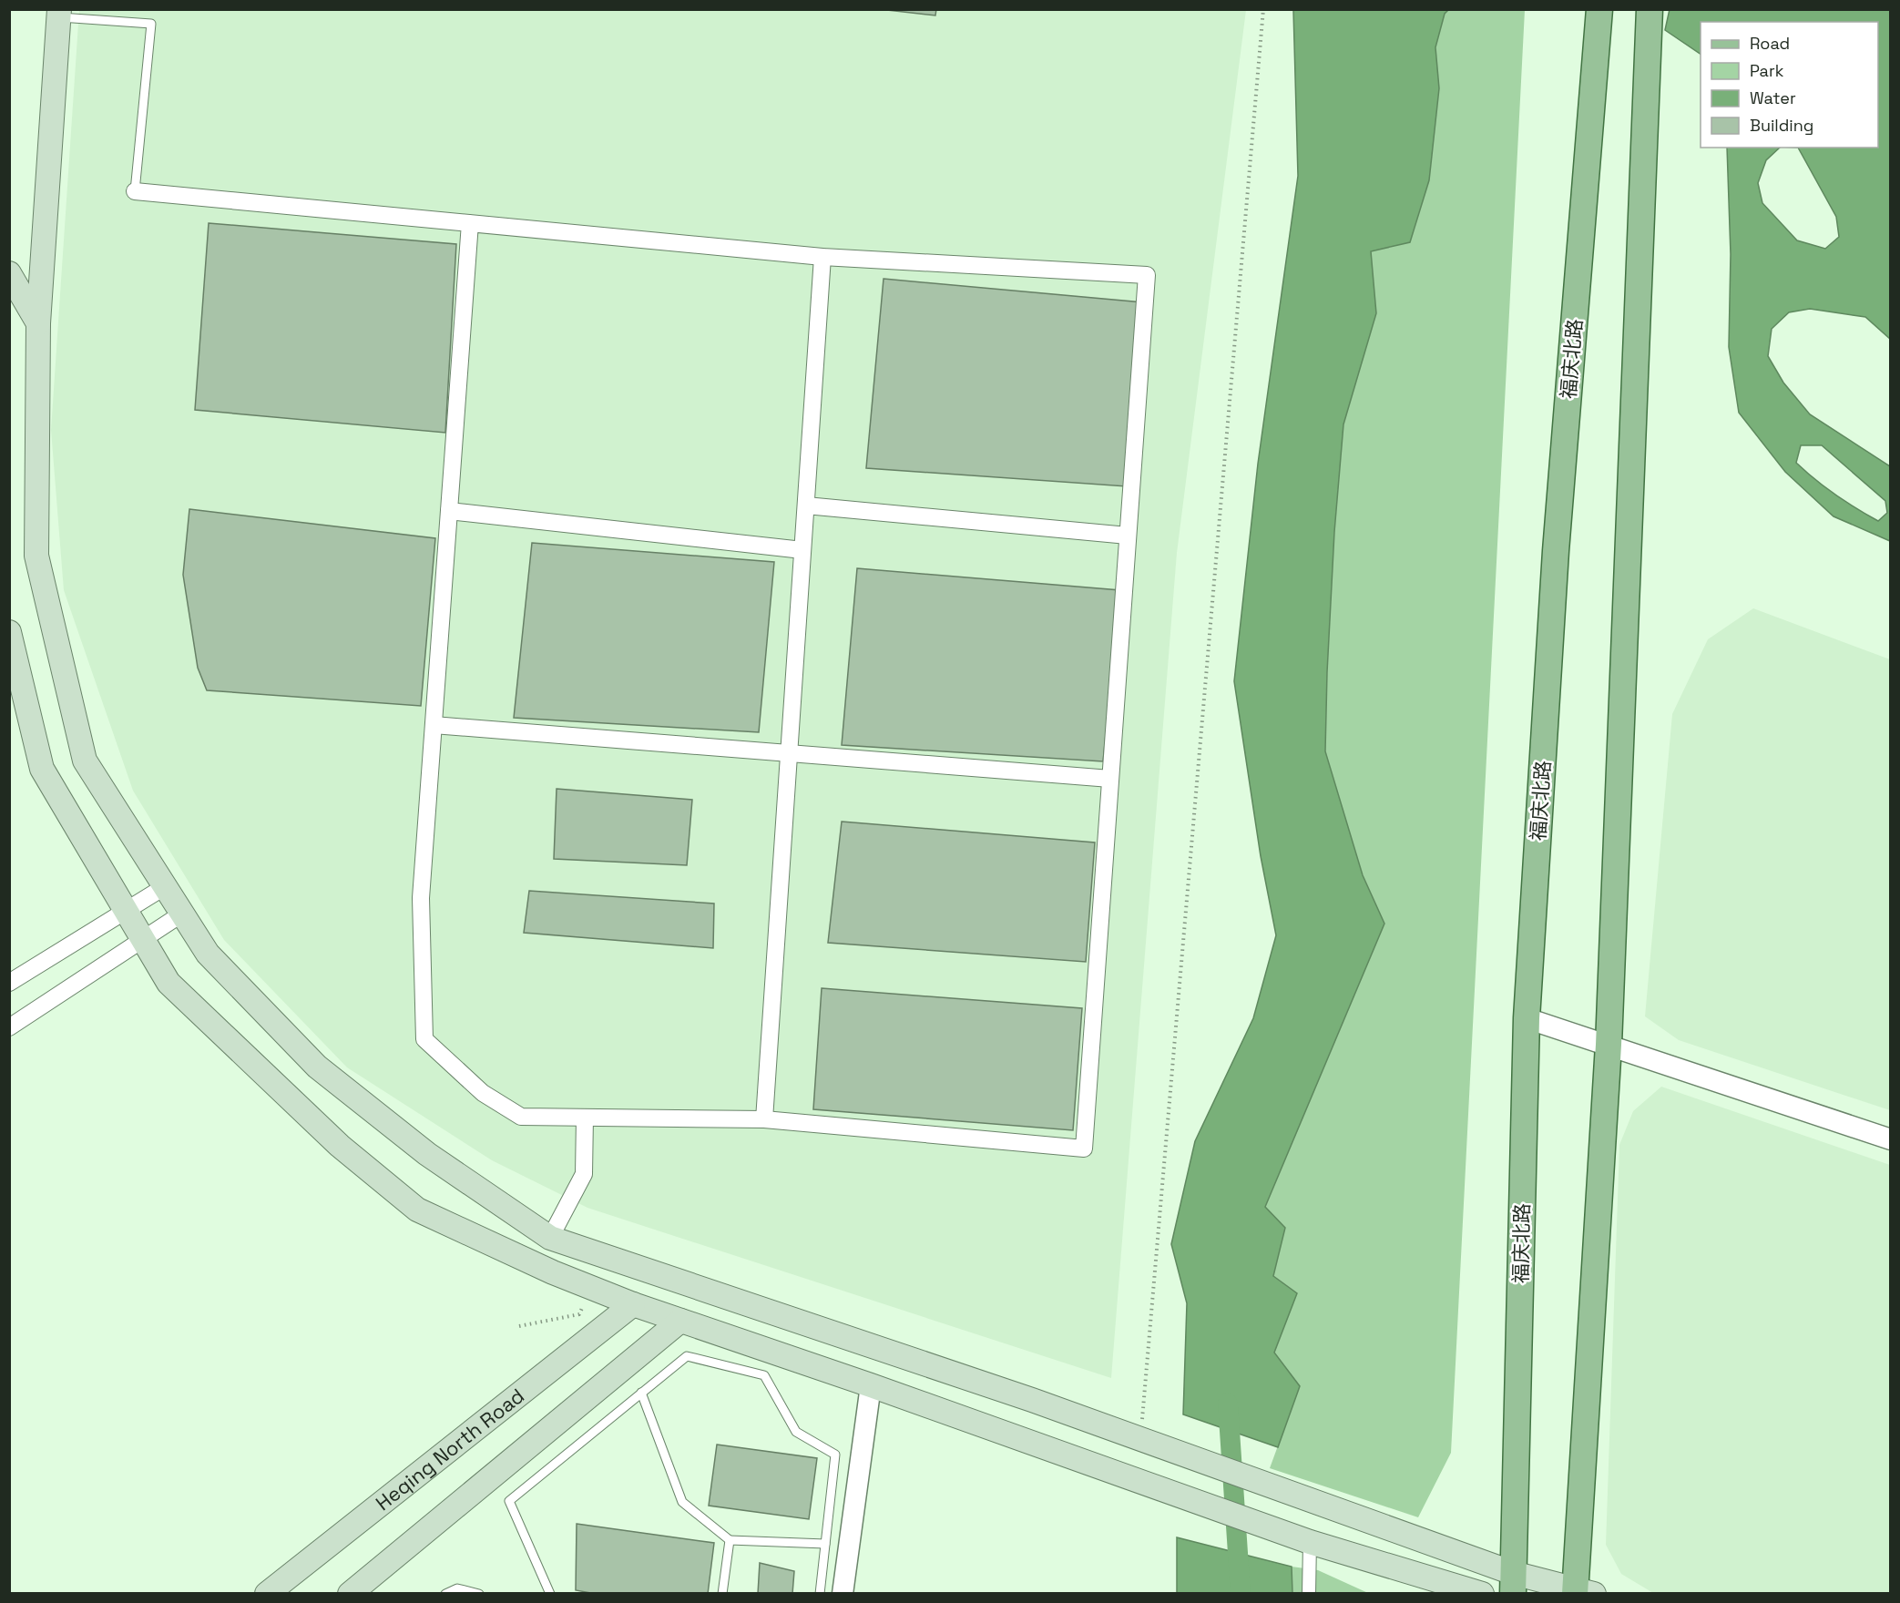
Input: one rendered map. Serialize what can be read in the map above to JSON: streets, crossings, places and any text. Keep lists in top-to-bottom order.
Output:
{
  "streets": {
    "main road": ["福庆北路", "Heqing North Road"]
  },
  "legend": [
    "Road",
    "Park",
    "Water",
    "Building"
  ]
}
